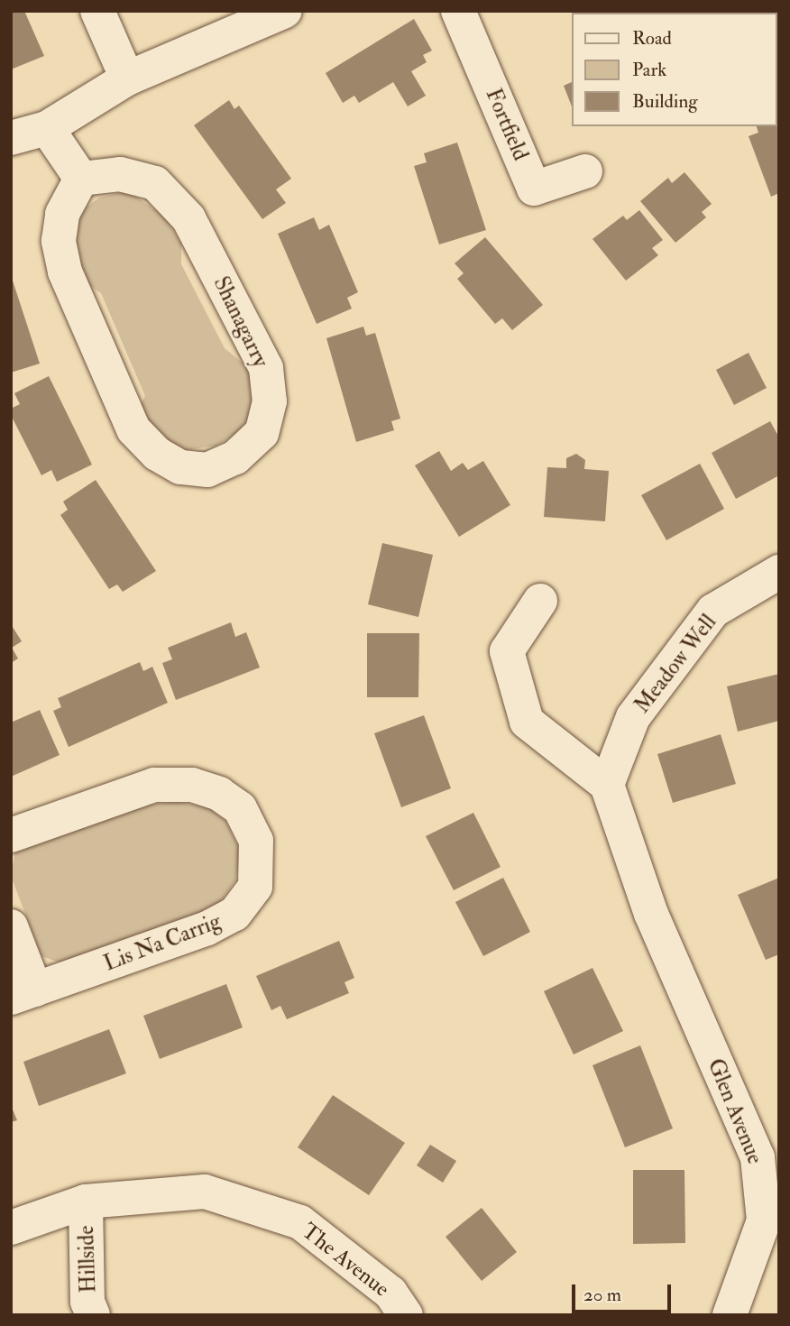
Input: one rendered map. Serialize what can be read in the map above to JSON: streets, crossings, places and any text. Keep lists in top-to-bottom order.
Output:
{
  "streets": {
    "street": [
      "Fortfield",
      "Shanagarry",
      "Meadow Well",
      "Lis Na Carrig",
      "Glen Avenue",
      "Hillside",
      "The Avenue"
    ]
  },
  "crossings": [
    ["Meadow Well", "Glen Avenue"],
    ["Hillside", "The Avenue"]
  ],
  "legend": ["Road", "Park", "Building"],
  "scale_bar": "20 m"
}
